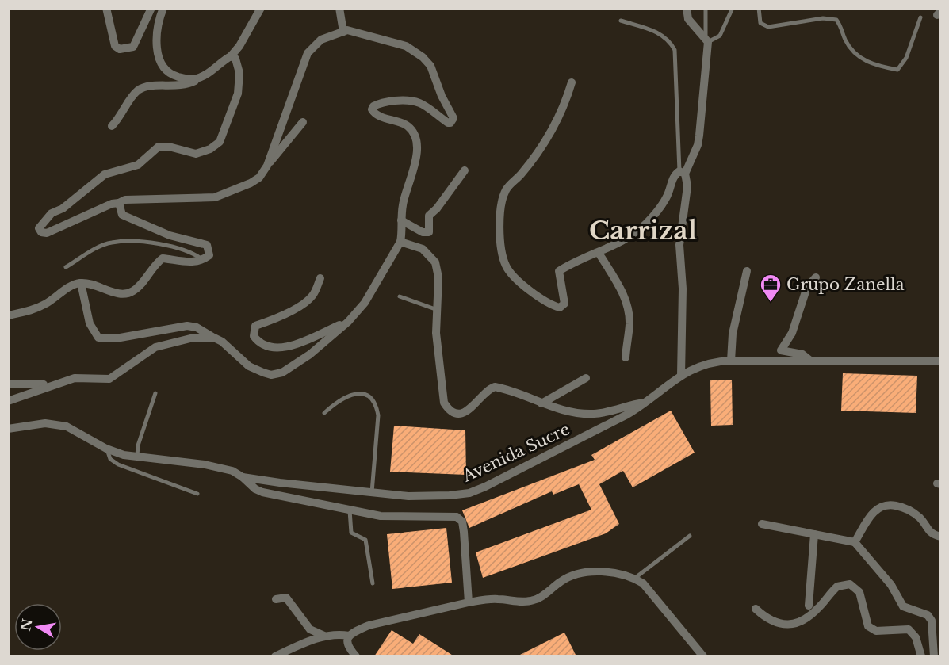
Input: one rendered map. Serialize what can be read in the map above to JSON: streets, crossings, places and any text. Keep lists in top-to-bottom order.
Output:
{
  "streets": {
    "street": ["Avenida Sucre"]
  },
  "districts": ["Carrizal"],
  "places": {
    "office": ["Grupo Zanella"]
  },
  "north": "left"
}
